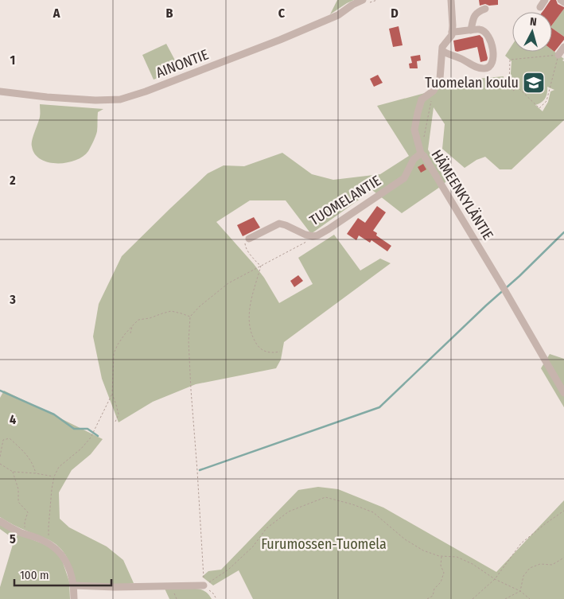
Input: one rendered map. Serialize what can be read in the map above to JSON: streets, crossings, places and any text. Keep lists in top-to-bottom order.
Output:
{
  "streets": {
    "street": ["AINONTIE", "HÄMEENKYLÄNTIE", "TUOMELANTIE"]
  },
  "crossings": [
    ["HÄMEENKYLÄNTIE", "TUOMELANTIE"]
  ],
  "parks": ["Furumossen-Tuomela"],
  "places": {
    "school or university": ["Tuomelan koulu"]
  },
  "scale_bar": "100 m",
  "north": "top",
  "grid": {
    "columns": [
      "A",
      "B",
      "C",
      "D"
    ],
    "rows": [
      "1",
      "2",
      "3",
      "4",
      "5"
    ]
  }
}
